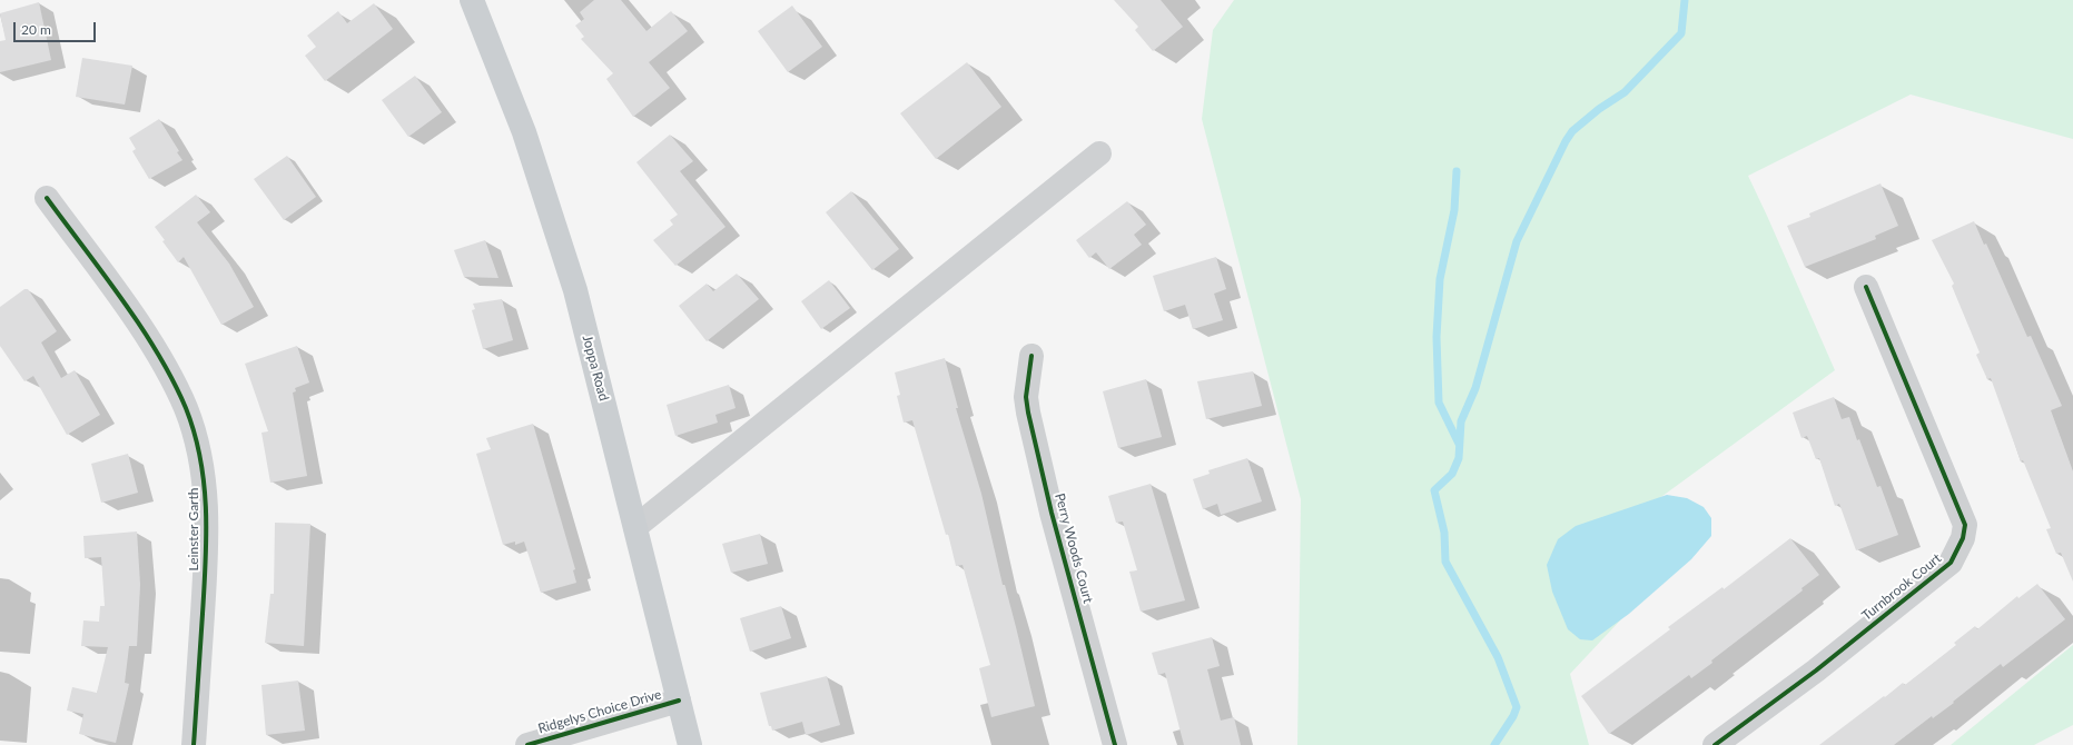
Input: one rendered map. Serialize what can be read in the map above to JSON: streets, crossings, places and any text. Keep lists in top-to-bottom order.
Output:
{
  "streets": {
    "main road": ["Joppa Road"],
    "street": [
      "Leinster Garth",
      "Perry Woods Court",
      "Turnbrook Court",
      "Ridgelys Choice Drive"
    ]
  },
  "crossings": [
    ["Joppa Road", "Ridgelys Choice Drive"]
  ],
  "scale_bar": "20 m"
}
